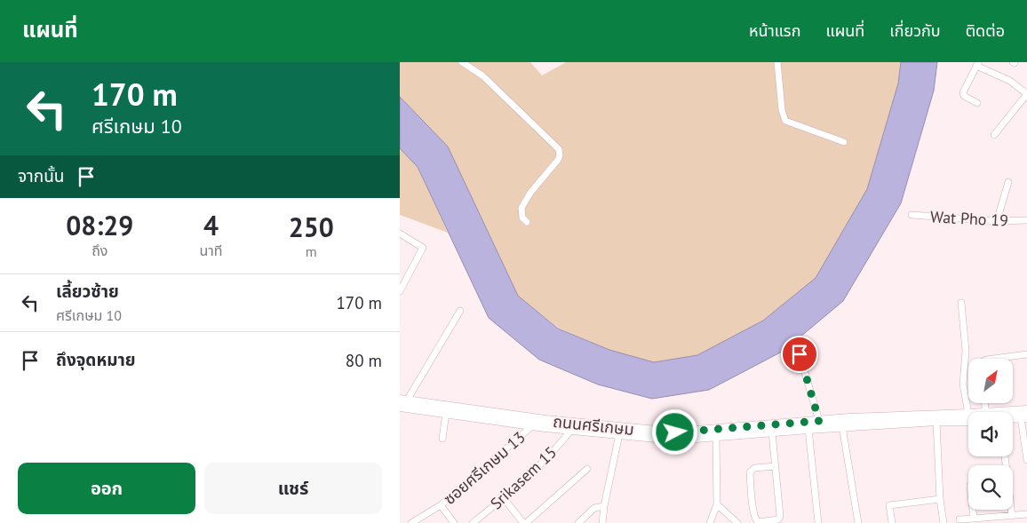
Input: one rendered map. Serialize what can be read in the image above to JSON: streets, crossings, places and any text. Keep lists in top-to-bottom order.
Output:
{
  "streets": {
    "main road": ["ถนนศรีเกษม"],
    "street": ["Wat Pho 19", "ซอยศรีเกษม 13", "Srikasem 15"]
  },
  "crossings": [
    ["ถนนศรีเกษม", "ซอยศรีเกษม 13"],
    ["ถนนศรีเกษม", "Srikasem 15"]
  ],
  "north": "top right",
  "page": {
    "header": "แผนที่",
    "nav": [
      "หน้าแรก",
      "แผนที่",
      "เกี่ยวกับ",
      "ติดต่อ"
    ],
    "turn": ["170 m", "ศรีเกษม 10"],
    "then": "จากนั้น",
    "eta": [
      "08:29",
      "ถึง",
      "4",
      "นาที",
      "250",
      "m"
    ],
    "list": [
      {
        "name": "เลี้ยวซ้าย",
        "note": "ศรีเกษม 10",
        "value": "170 m"
      },
      {
        "name": "ถึงจุดหมาย",
        "value": "80 m"
      }
    ],
    "buttons": ["ออก", "แชร์"]
  }
}
